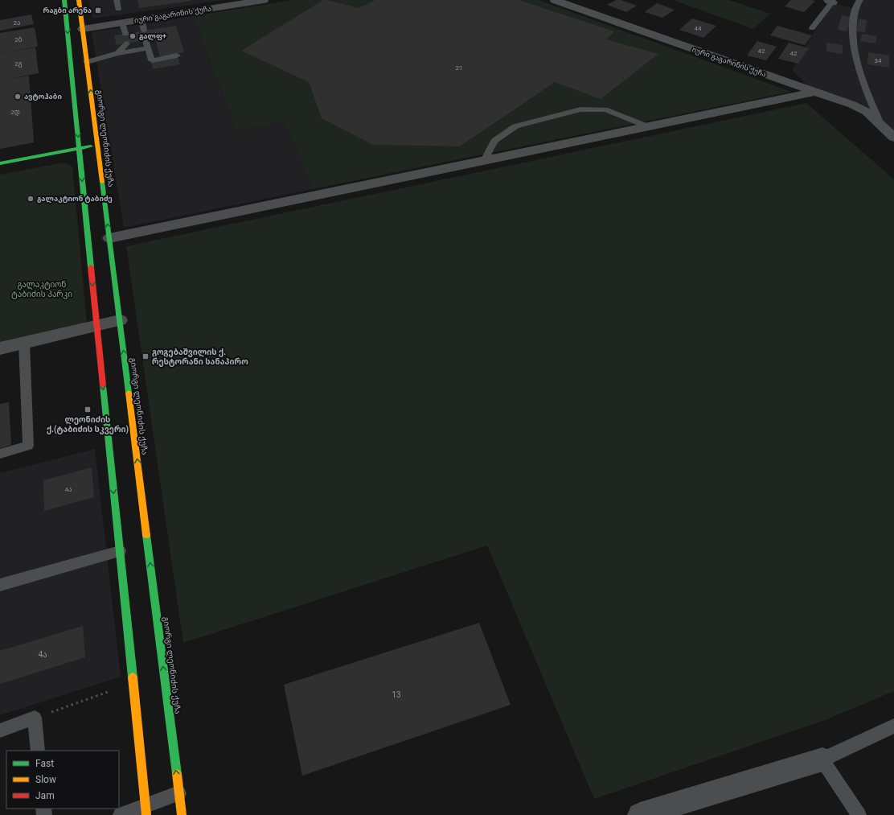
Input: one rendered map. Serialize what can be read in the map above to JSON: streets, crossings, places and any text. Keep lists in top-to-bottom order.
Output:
{
  "streets": {
    "main road": ["გიორგი ლეონიძის ქუჩა"],
    "street": ["იური გაგარინის ქუჩა"]
  },
  "crossings": [
    ["იური გაგარინის ქუჩა", "გიორგი ლეონიძის ქუჩა"]
  ],
  "parks": ["გალაკტიონ ტაბიძის პარკი"],
  "places": {
    "transit": ["რაგბი არენა", "გოგებაშვილის ქ. რესტორანი სანაპირო", "ლეონიძის ქ.(ტაბიძის სკვერი)"],
    "other": ["გალფ+", "ავტოჰაბი", "გალაკტიონ ტაბიძე"]
  },
  "house_numbers": [
    "2ა",
    "44",
    "2ბ",
    "42",
    "42",
    "34",
    "2გ",
    "21",
    "2დ",
    "4ა",
    "4ა",
    "13"
  ],
  "legend": ["Fast", "Slow", "Jam"]
}
